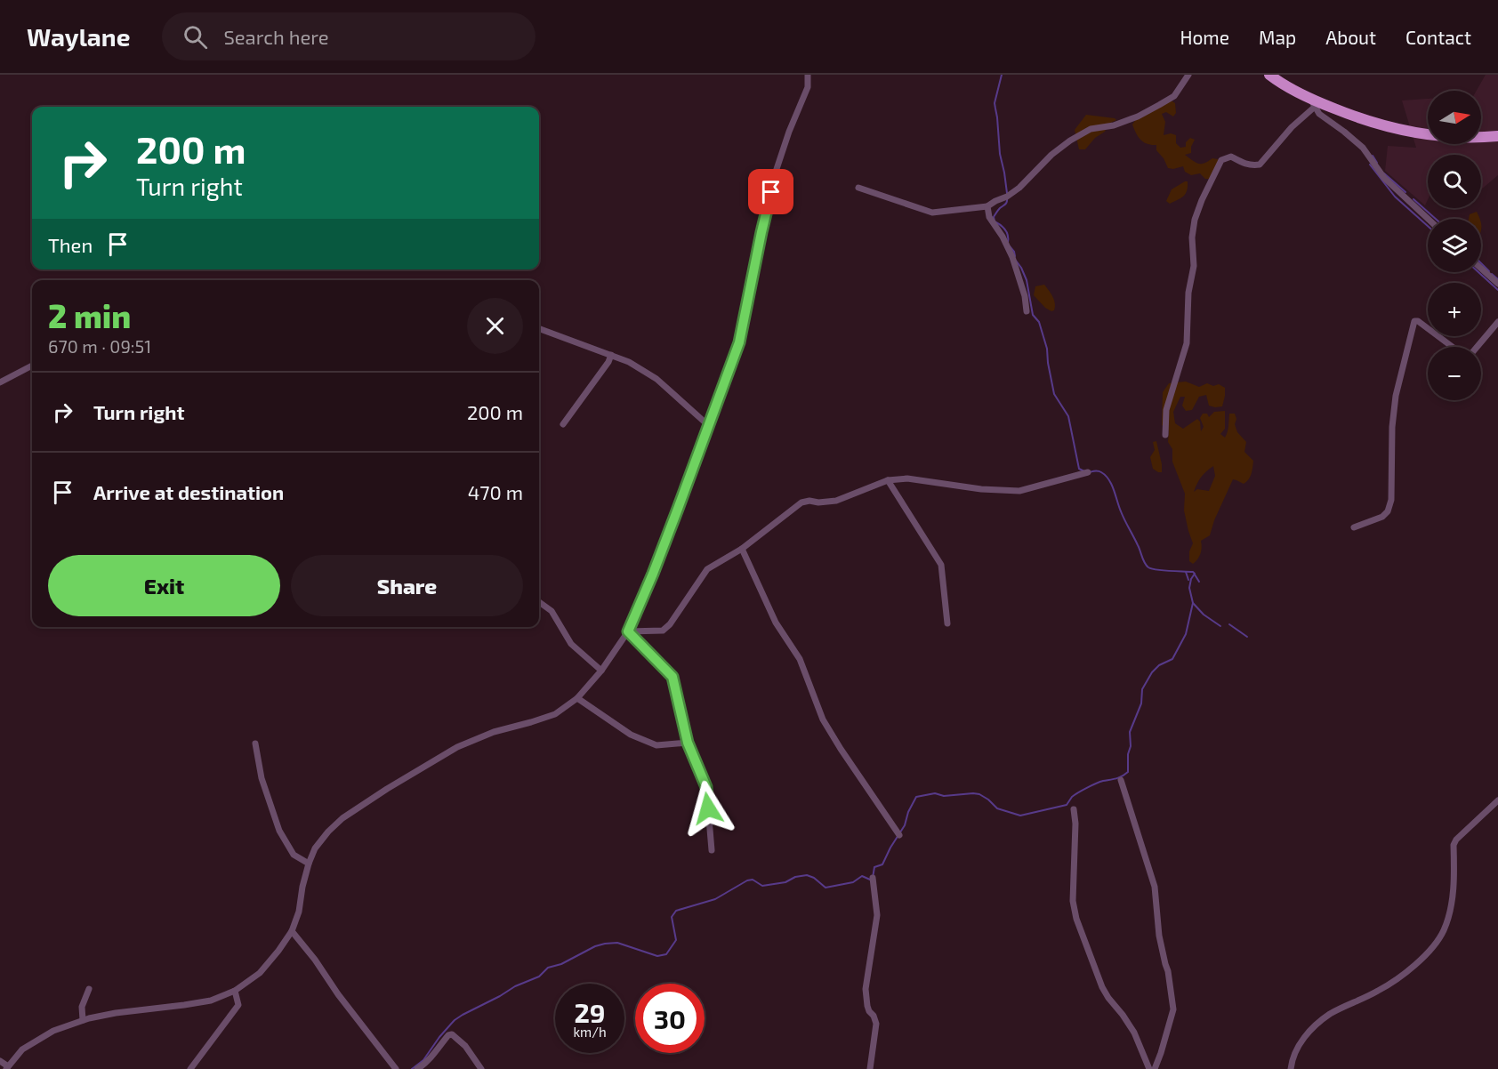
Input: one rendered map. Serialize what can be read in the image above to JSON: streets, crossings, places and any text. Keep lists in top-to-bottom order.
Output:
{
  "north": "right",
  "page": {
    "header": "Waylane",
    "search": "Search here",
    "nav": [
      "Home",
      "Map",
      "About",
      "Contact"
    ],
    "map_buttons": ["+", "−"],
    "turn": ["200 m", "Turn right"],
    "then": "Then",
    "heading": ["2 min", "670 m · 09:51"],
    "list": [
      {
        "name": "Turn right",
        "value": "200 m"
      },
      {
        "name": "Arrive at destination",
        "value": "470 m"
      }
    ],
    "buttons": ["Exit", "Share"],
    "speed": "29 km/h",
    "limit": "30"
  }
}
